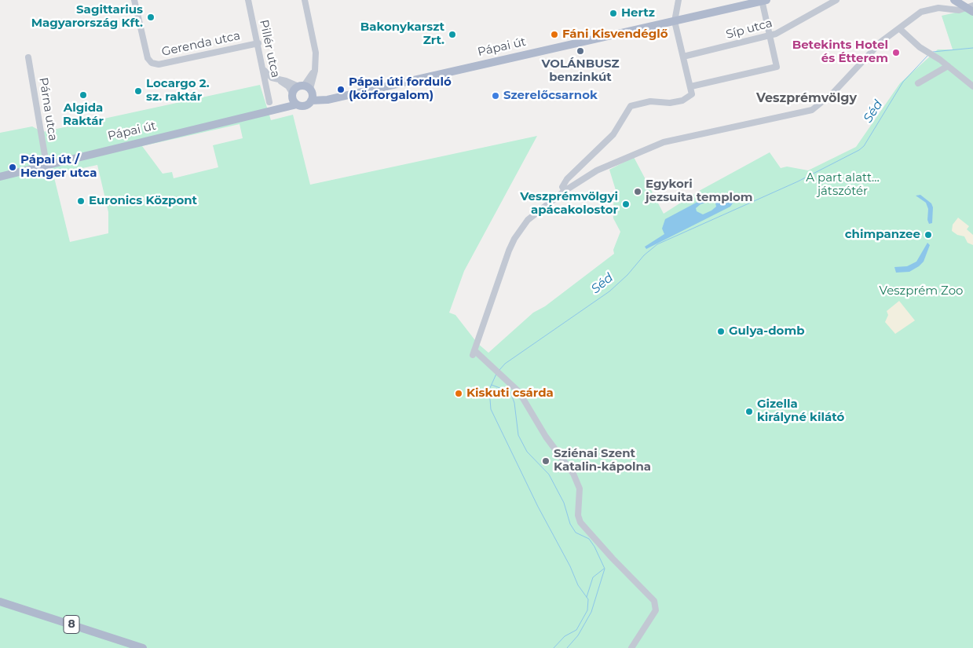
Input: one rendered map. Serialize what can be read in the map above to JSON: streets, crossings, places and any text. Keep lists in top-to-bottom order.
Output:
{
  "streets": {
    "main road": ["Pápai út", "8"],
    "street": [
      "Síp utca",
      "Gerenda utca",
      "Pillér utca",
      "Párna utca"
    ]
  },
  "crossings": [
    ["Gerenda utca", "Pillér utca"],
    ["Pápai út", "Párna utca"]
  ],
  "districts": ["Veszprémvölgy"],
  "water": ["Séd"],
  "parks": ["A part alatt... játszótér", "Veszprém Zoo"],
  "places": [
    "Hertz",
    "Sagittarius Magyarország Kft.",
    "Bakonykarszt Zrt.",
    "Fáni Kisvendéglő",
    "VOLÁNBUSZ benzinkút",
    "Betekints Hotel és Étterem",
    "Pápai úti forduló (körforgalom)",
    "Locargo 2. sz. raktár",
    "Algida Raktár",
    "Szerelőcsarnok",
    "Pápai út / Henger utca",
    "Egykori jezsuita templom",
    "Euronics Központ",
    "Veszprémvölgyi apácakolostor",
    "chimpanzee",
    "Gulya-domb",
    "Kiskuti csárda",
    "Gizella királyné kilátó",
    "Sziénai Szent Katalin-kápolna"
  ]
}
